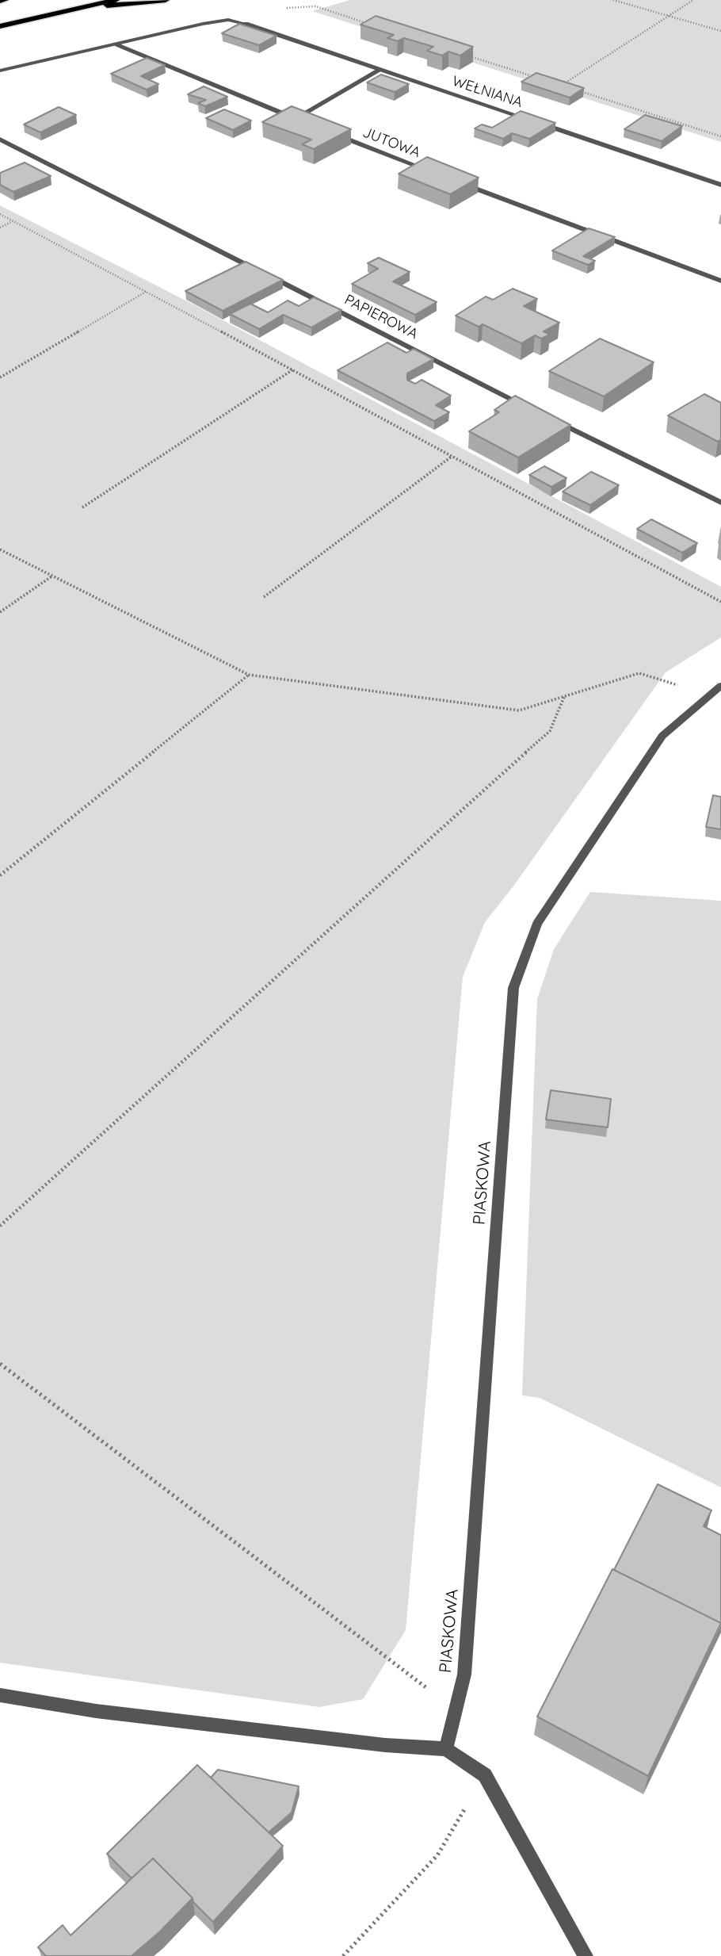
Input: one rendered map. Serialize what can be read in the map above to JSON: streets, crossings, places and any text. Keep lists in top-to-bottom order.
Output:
{
  "streets": {
    "street": [
      "WEŁNIANA",
      "JUTOWA",
      "PAPIEROWA",
      "PIASKOWA"
    ]
  }
}
